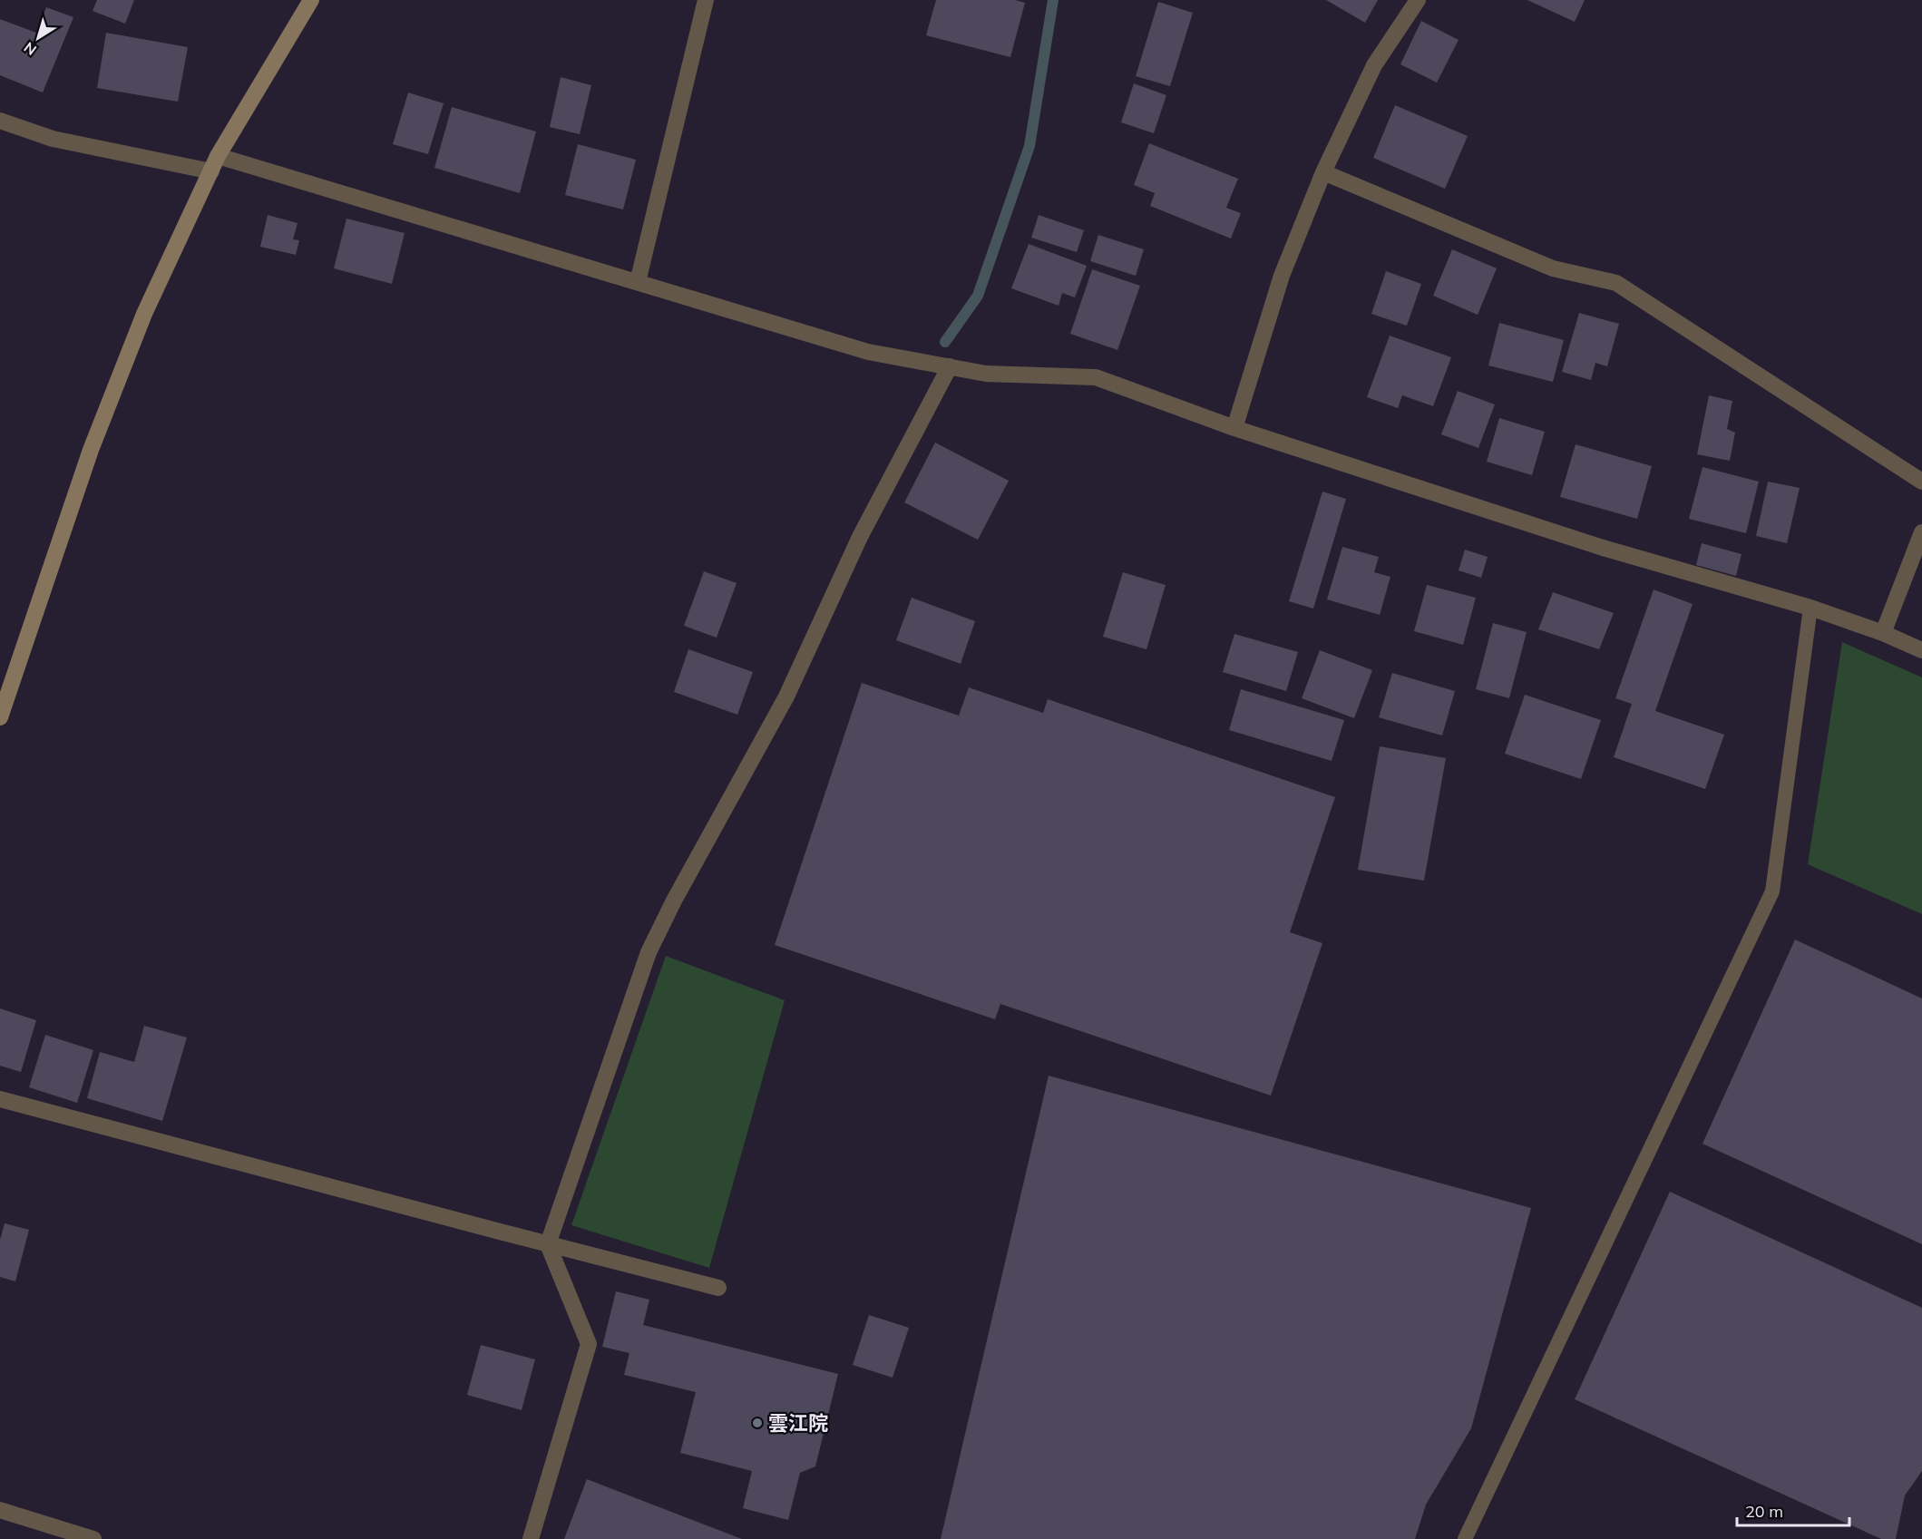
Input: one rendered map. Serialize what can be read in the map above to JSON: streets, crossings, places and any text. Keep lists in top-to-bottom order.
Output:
{
  "places": ["雲江院"],
  "scale_bar": "20 m",
  "north": "bottom left"
}
